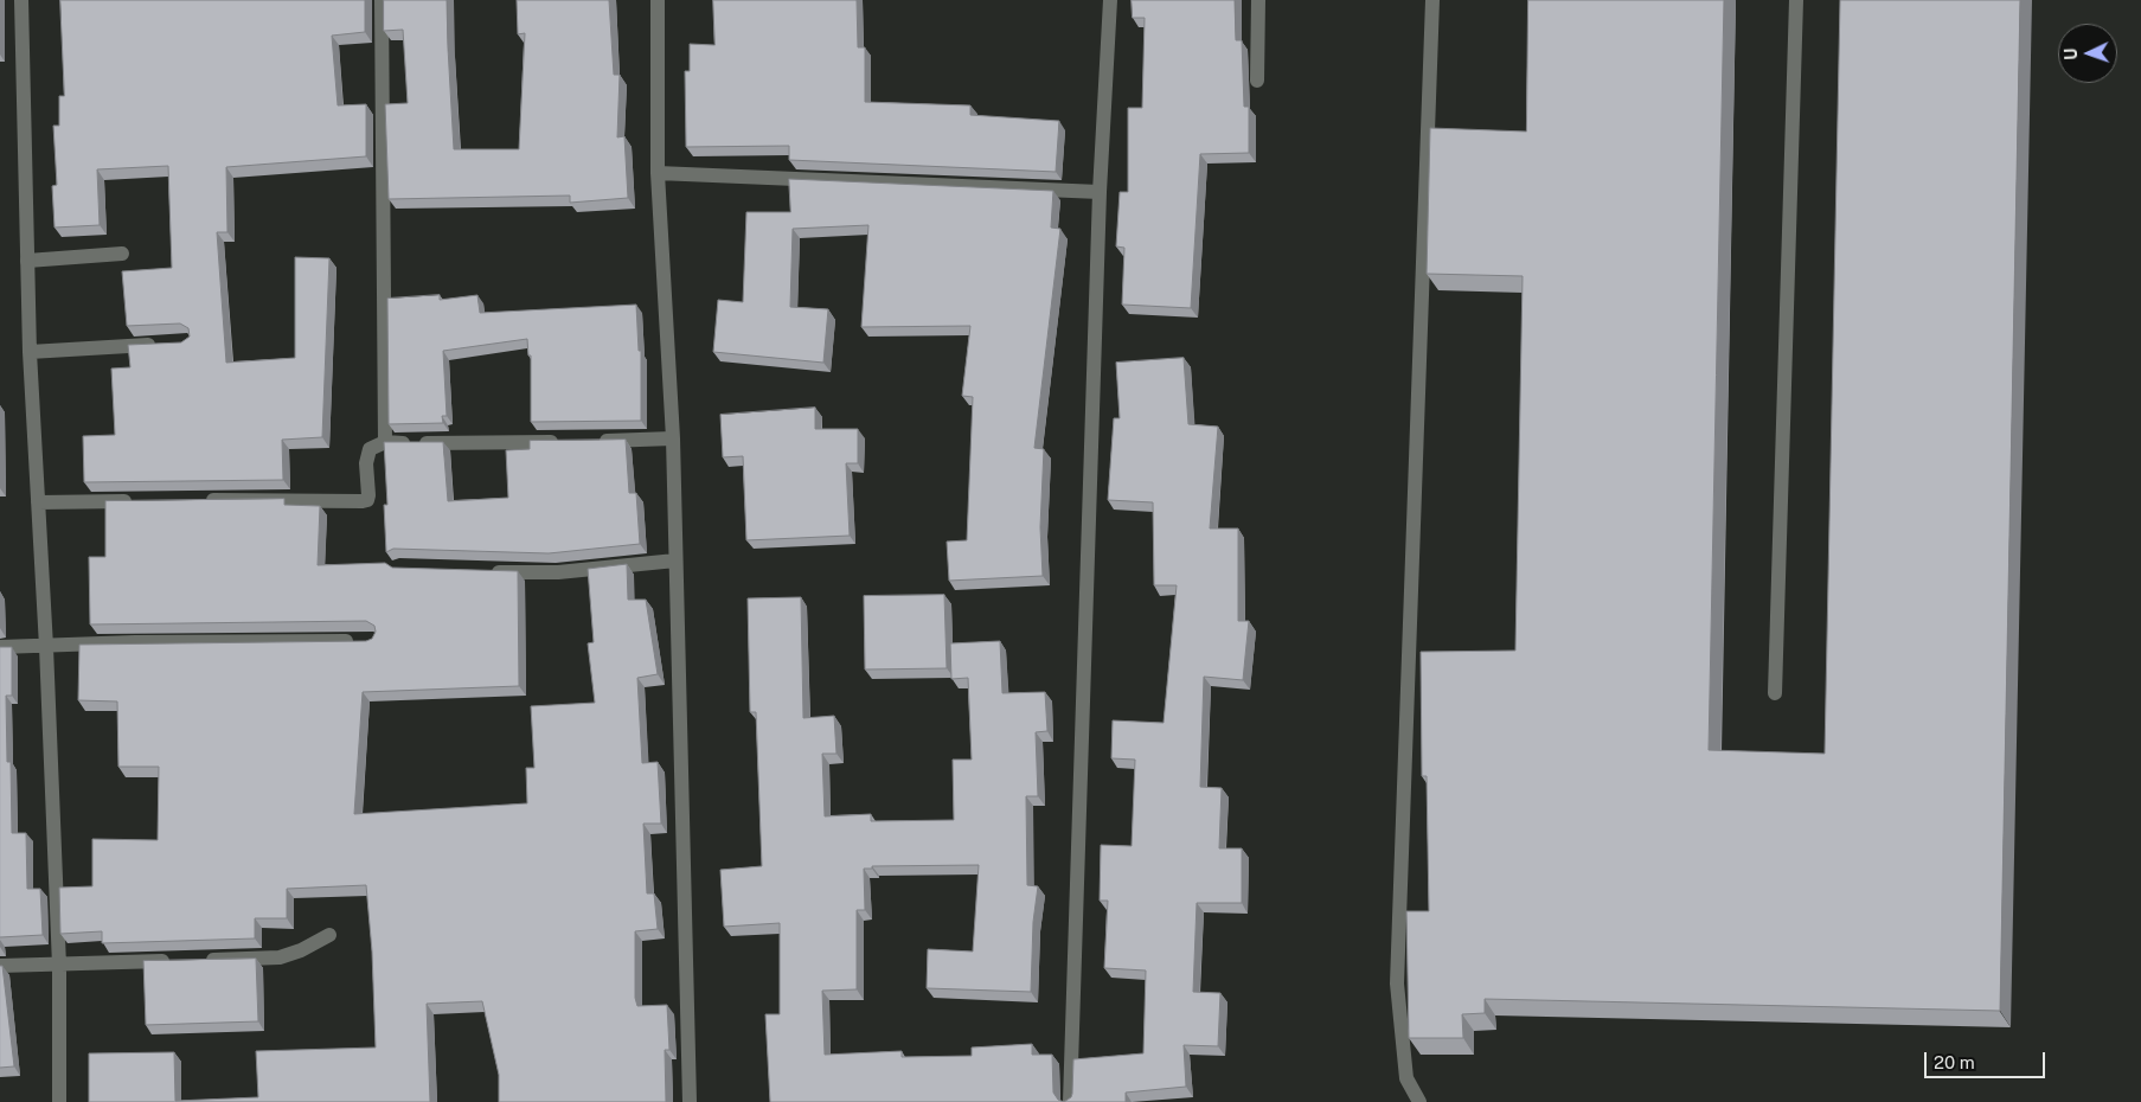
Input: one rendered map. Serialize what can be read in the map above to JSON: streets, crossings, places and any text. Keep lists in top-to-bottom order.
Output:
{
  "scale_bar": "20 m",
  "north": "left"
}
